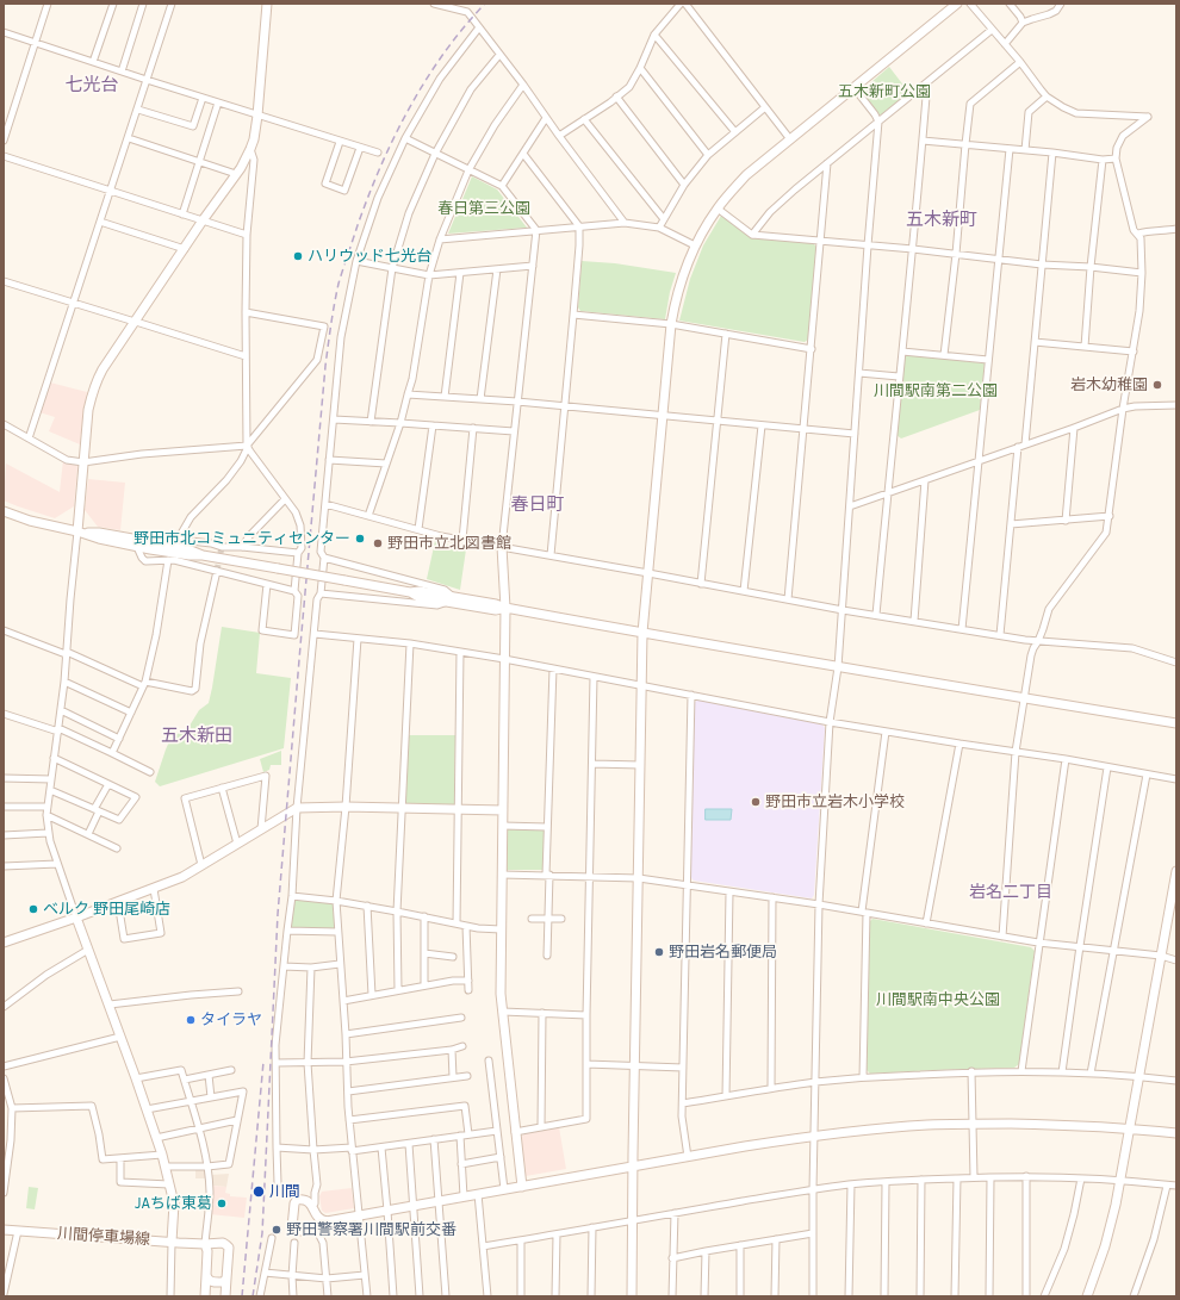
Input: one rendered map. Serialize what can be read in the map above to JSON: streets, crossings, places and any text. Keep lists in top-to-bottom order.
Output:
{
  "streets": {
    "street": ["川間停車場線"]
  },
  "districts": [
    "七光台",
    "五木新町",
    "春日町",
    "五木新田",
    "岩名二丁目"
  ],
  "parks": [
    "五木新町公園",
    "春日第三公園",
    "川間駅南第二公園",
    "川間駅南中央公園"
  ],
  "places": [
    "ハリウッド七光台",
    "岩木幼稚園",
    "野田市北コミュニティセンター",
    "野田市立北図書館",
    "野田市立岩木小学校",
    "ベルク 野田尾崎店",
    "野田岩名郵便局",
    "タイラヤ",
    "川間",
    "JAちば東葛",
    "野田警察署川間駅前交番"
  ]
}
